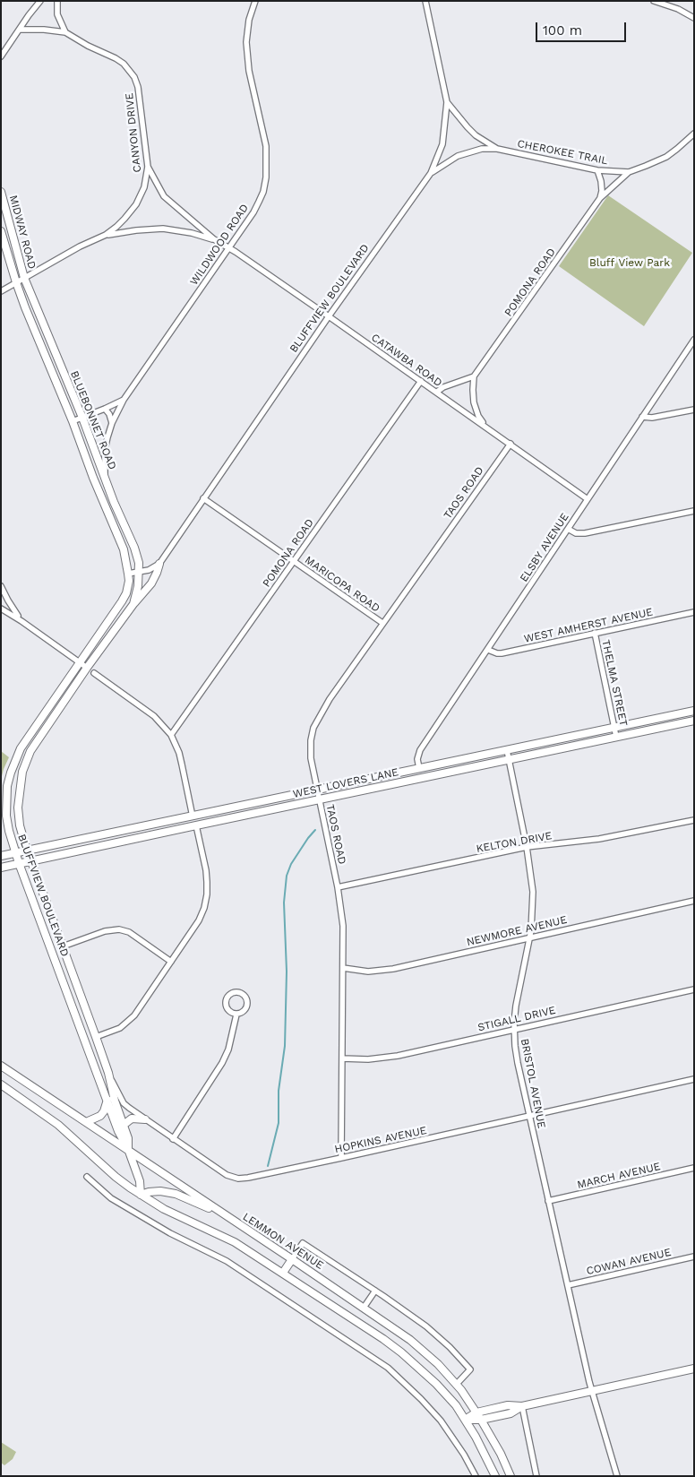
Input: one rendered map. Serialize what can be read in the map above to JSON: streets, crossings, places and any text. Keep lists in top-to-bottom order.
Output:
{
  "streets": {
    "main road": [
      "MIDWAY ROAD",
      "BLUFFVIEW BOULEVARD",
      "BLUEBONNET ROAD",
      "WEST LOVERS LANE",
      "LEMMON AVENUE"
    ],
    "street": [
      "CANYON DRIVE",
      "CHEROKEE TRAIL",
      "WILDWOOD ROAD",
      "POMONA ROAD",
      "CATAWBA ROAD",
      "TAOS ROAD",
      "ELSBY AVENUE",
      "MARICOPA ROAD",
      "WEST AMHERST AVENUE",
      "THELMA STREET",
      "KELTON DRIVE",
      "NEWMORE AVENUE",
      "STIGALL DRIVE",
      "BRISTOL AVENUE",
      "HOPKINS AVENUE",
      "MARCH AVENUE",
      "COWAN AVENUE"
    ]
  },
  "crossings": [
    ["CANYON DRIVE", "MIDWAY ROAD"],
    ["CANYON DRIVE", "CATAWBA ROAD"],
    ["CANYON DRIVE", "BLUEBONNET ROAD"],
    ["CHEROKEE TRAIL", "POMONA ROAD"],
    ["CHEROKEE TRAIL", "BLUFFVIEW BOULEVARD"],
    ["MIDWAY ROAD", "BLUEBONNET ROAD"],
    ["WILDWOOD ROAD", "CATAWBA ROAD"],
    ["WILDWOOD ROAD", "BLUEBONNET ROAD"],
    ["POMONA ROAD", "CATAWBA ROAD"],
    ["POMONA ROAD", "MARICOPA ROAD"],
    ["BLUFFVIEW BOULEVARD", "CATAWBA ROAD"],
    ["BLUFFVIEW BOULEVARD", "BLUEBONNET ROAD"],
    ["BLUFFVIEW BOULEVARD", "MARICOPA ROAD"],
    ["BLUFFVIEW BOULEVARD", "WEST LOVERS LANE"],
    ["BLUFFVIEW BOULEVARD", "HOPKINS AVENUE"],
    ["BLUFFVIEW BOULEVARD", "LEMMON AVENUE"],
    ["CATAWBA ROAD", "TAOS ROAD"],
    ["CATAWBA ROAD", "ELSBY AVENUE"],
    ["TAOS ROAD", "MARICOPA ROAD"],
    ["TAOS ROAD", "WEST LOVERS LANE"],
    ["TAOS ROAD", "KELTON DRIVE"],
    ["TAOS ROAD", "NEWMORE AVENUE"],
    ["TAOS ROAD", "STIGALL DRIVE"],
    ["TAOS ROAD", "HOPKINS AVENUE"],
    ["ELSBY AVENUE", "WEST AMHERST AVENUE"],
    ["ELSBY AVENUE", "WEST LOVERS LANE"],
    ["WEST AMHERST AVENUE", "THELMA STREET"],
    ["THELMA STREET", "WEST LOVERS LANE"],
    ["WEST LOVERS LANE", "BRISTOL AVENUE"],
    ["KELTON DRIVE", "BRISTOL AVENUE"],
    ["NEWMORE AVENUE", "BRISTOL AVENUE"],
    ["STIGALL DRIVE", "BRISTOL AVENUE"],
    ["BRISTOL AVENUE", "HOPKINS AVENUE"],
    ["BRISTOL AVENUE", "MARCH AVENUE"],
    ["BRISTOL AVENUE", "COWAN AVENUE"]
  ],
  "parks": ["Bluff View Park"],
  "scale_bar": "100 m"
}
